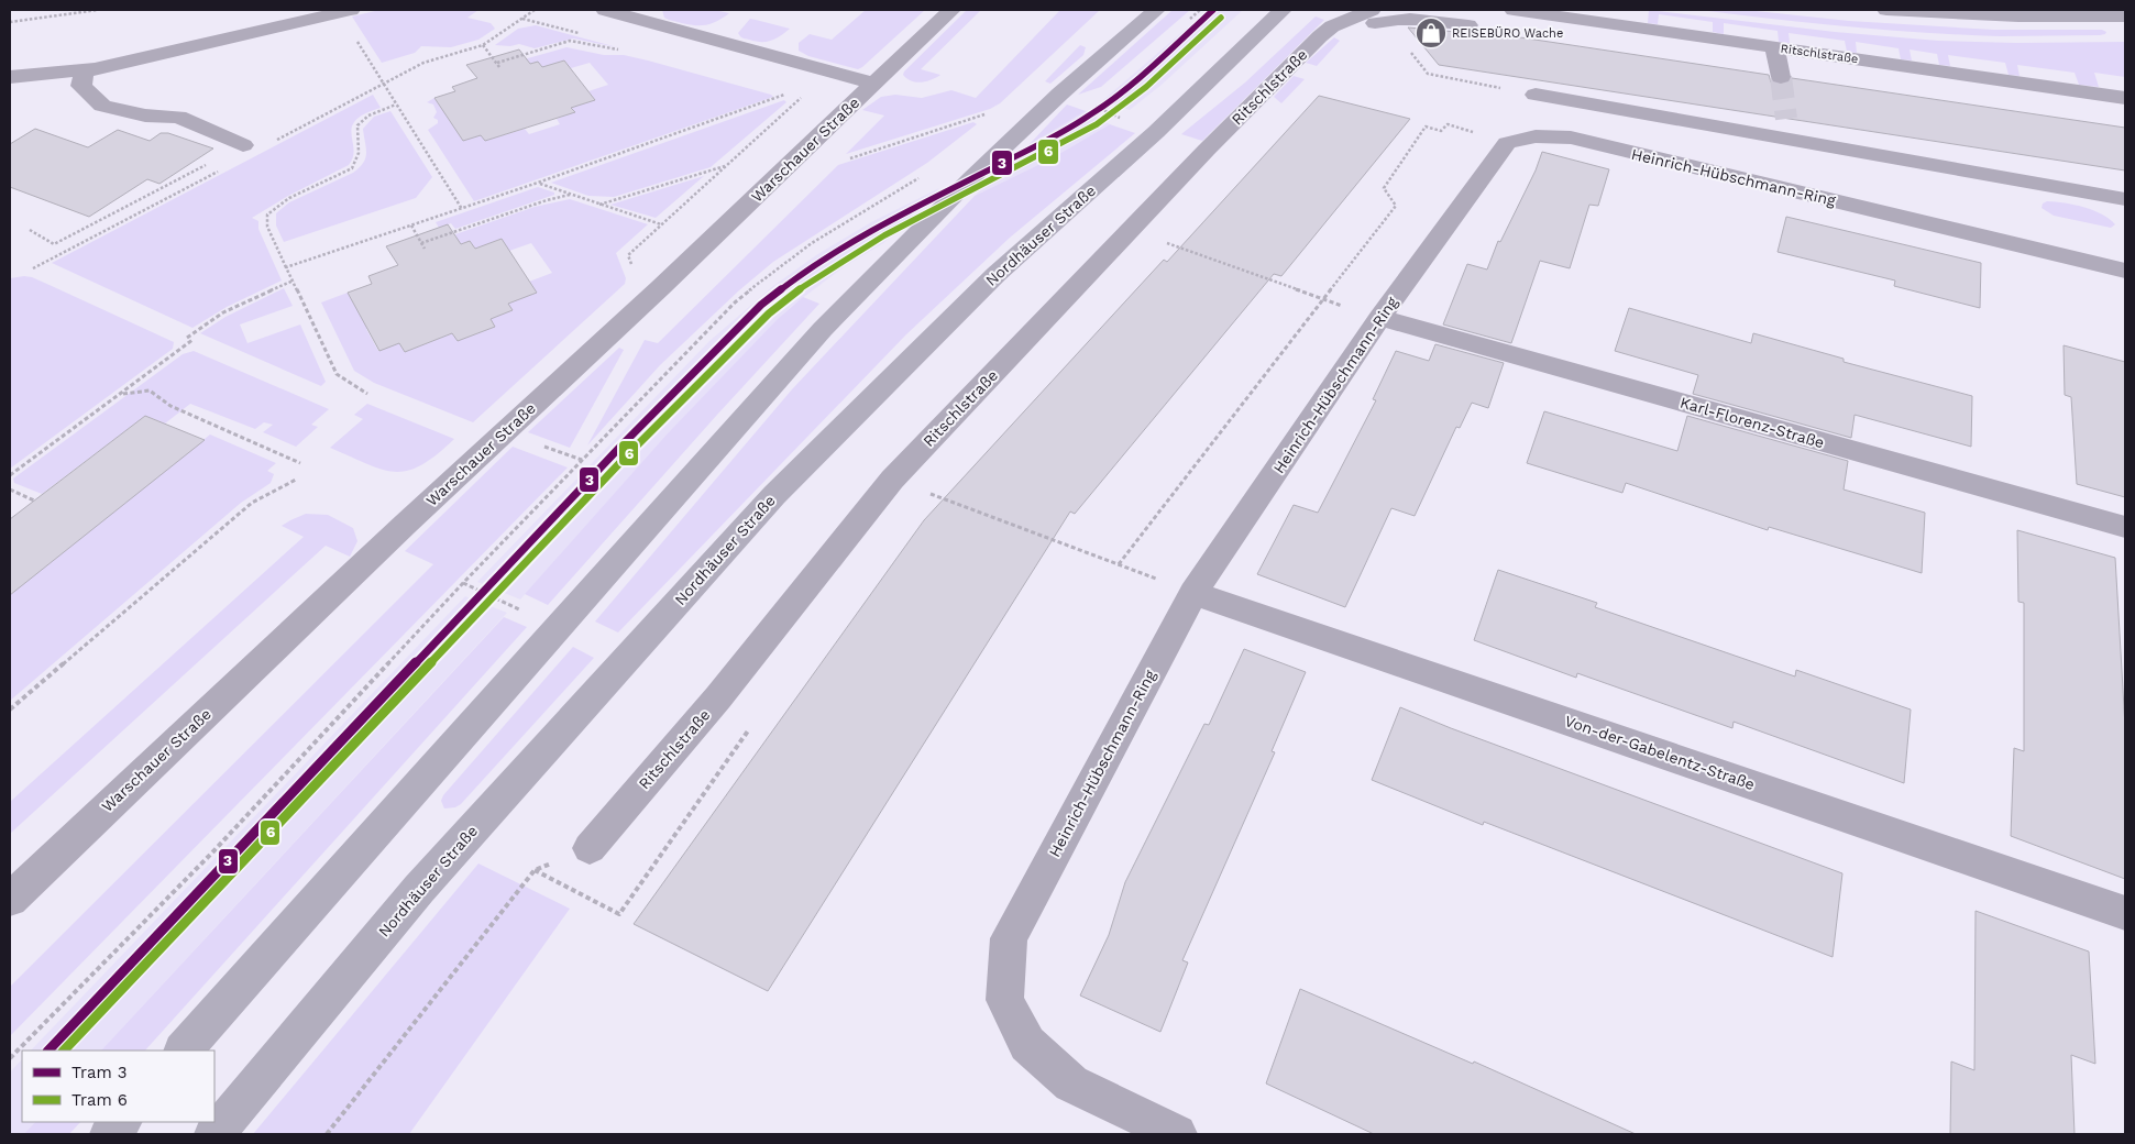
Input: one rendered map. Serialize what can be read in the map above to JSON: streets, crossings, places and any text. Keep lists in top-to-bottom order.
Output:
{
  "streets": {
    "main road": ["Nordhäuser Straße"],
    "street": [
      "Ritschlstraße",
      "Warschauer Straße",
      "Heinrich-Hübschmann-Ring",
      "Karl-Florenz-Straße",
      "Von-der-Gabelentz-Straße"
    ]
  },
  "crossings": [
    ["Heinrich-Hübschmann-Ring", "Karl-Florenz-Straße"],
    ["Heinrich-Hübschmann-Ring", "Von-der-Gabelentz-Straße"]
  ],
  "places": {
    "shop": ["REISEBÜRO Wache"]
  },
  "lines": ["tram line 3", "tram line 6"],
  "legend": ["Tram 3", "Tram 6"]
}
